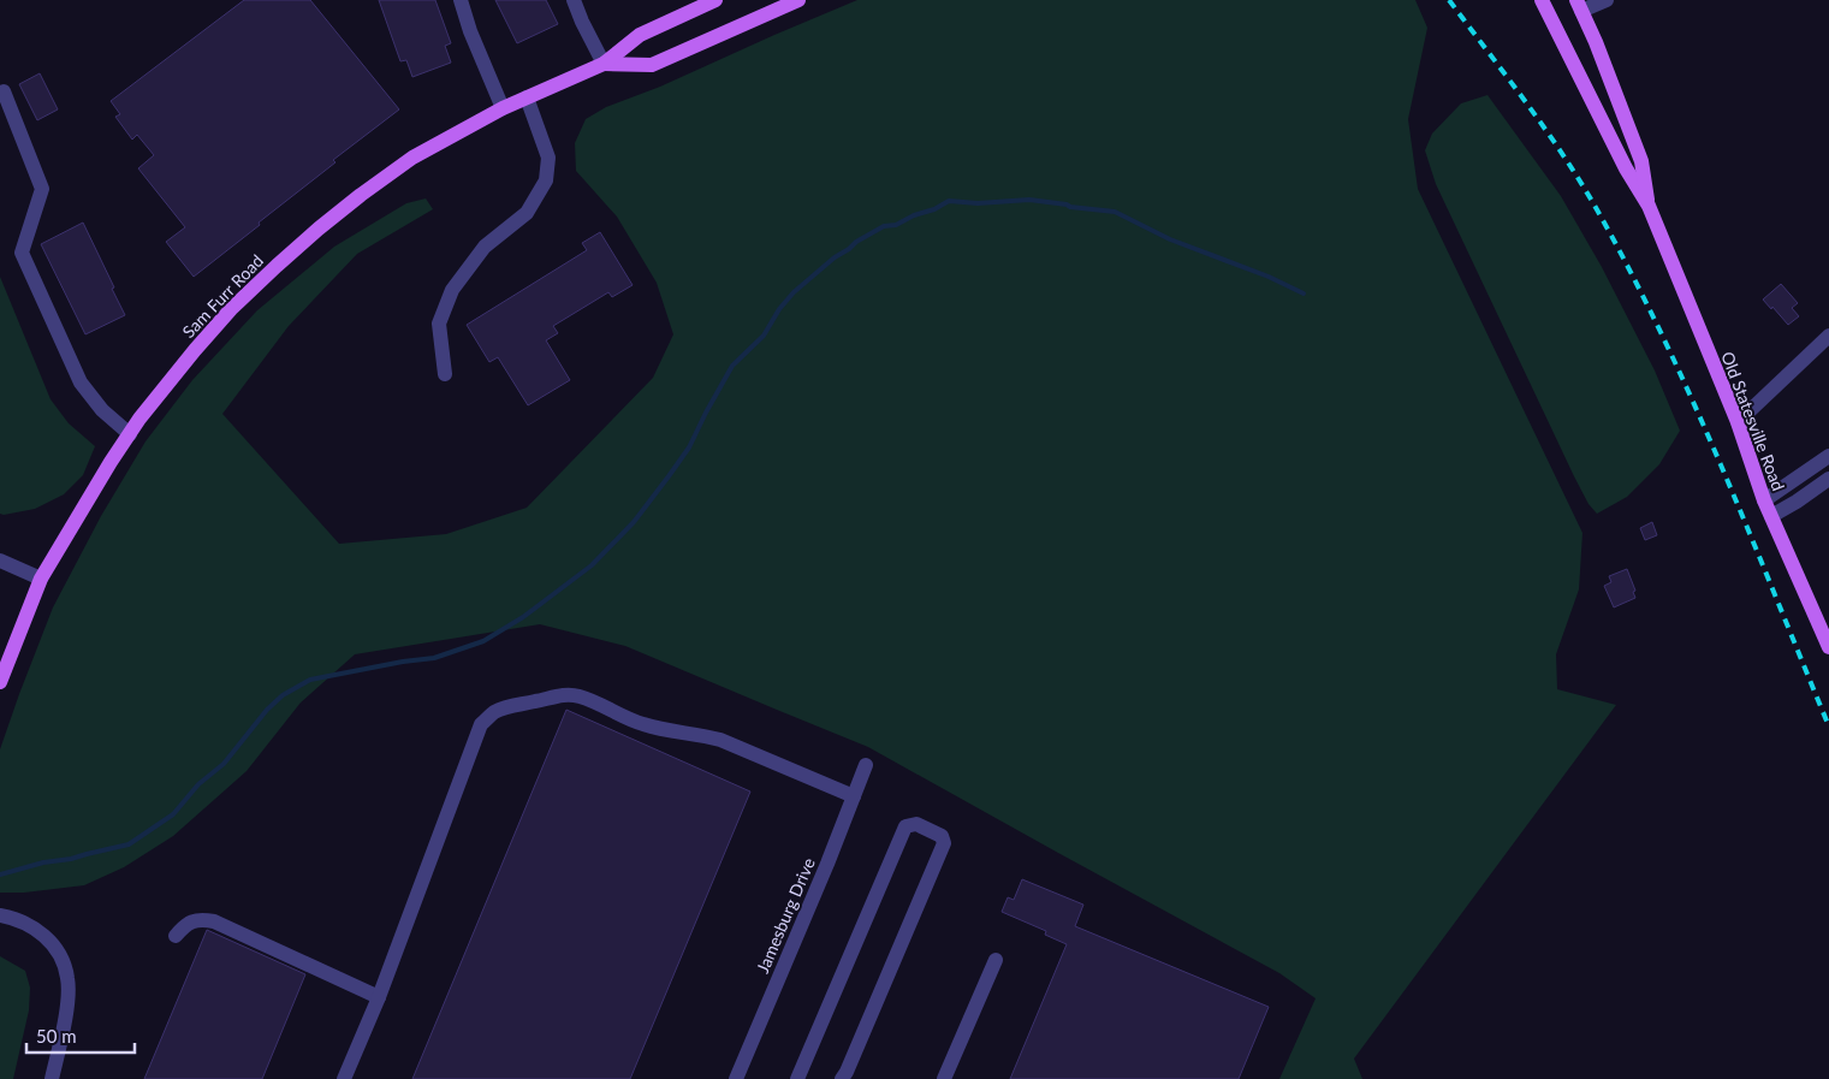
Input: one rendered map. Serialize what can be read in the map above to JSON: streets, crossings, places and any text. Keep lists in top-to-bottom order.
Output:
{
  "streets": {
    "main road": ["Sam Furr Road", "Old Statesville Road"],
    "street": ["Jamesburg Drive"]
  },
  "scale_bar": "50 m"
}
